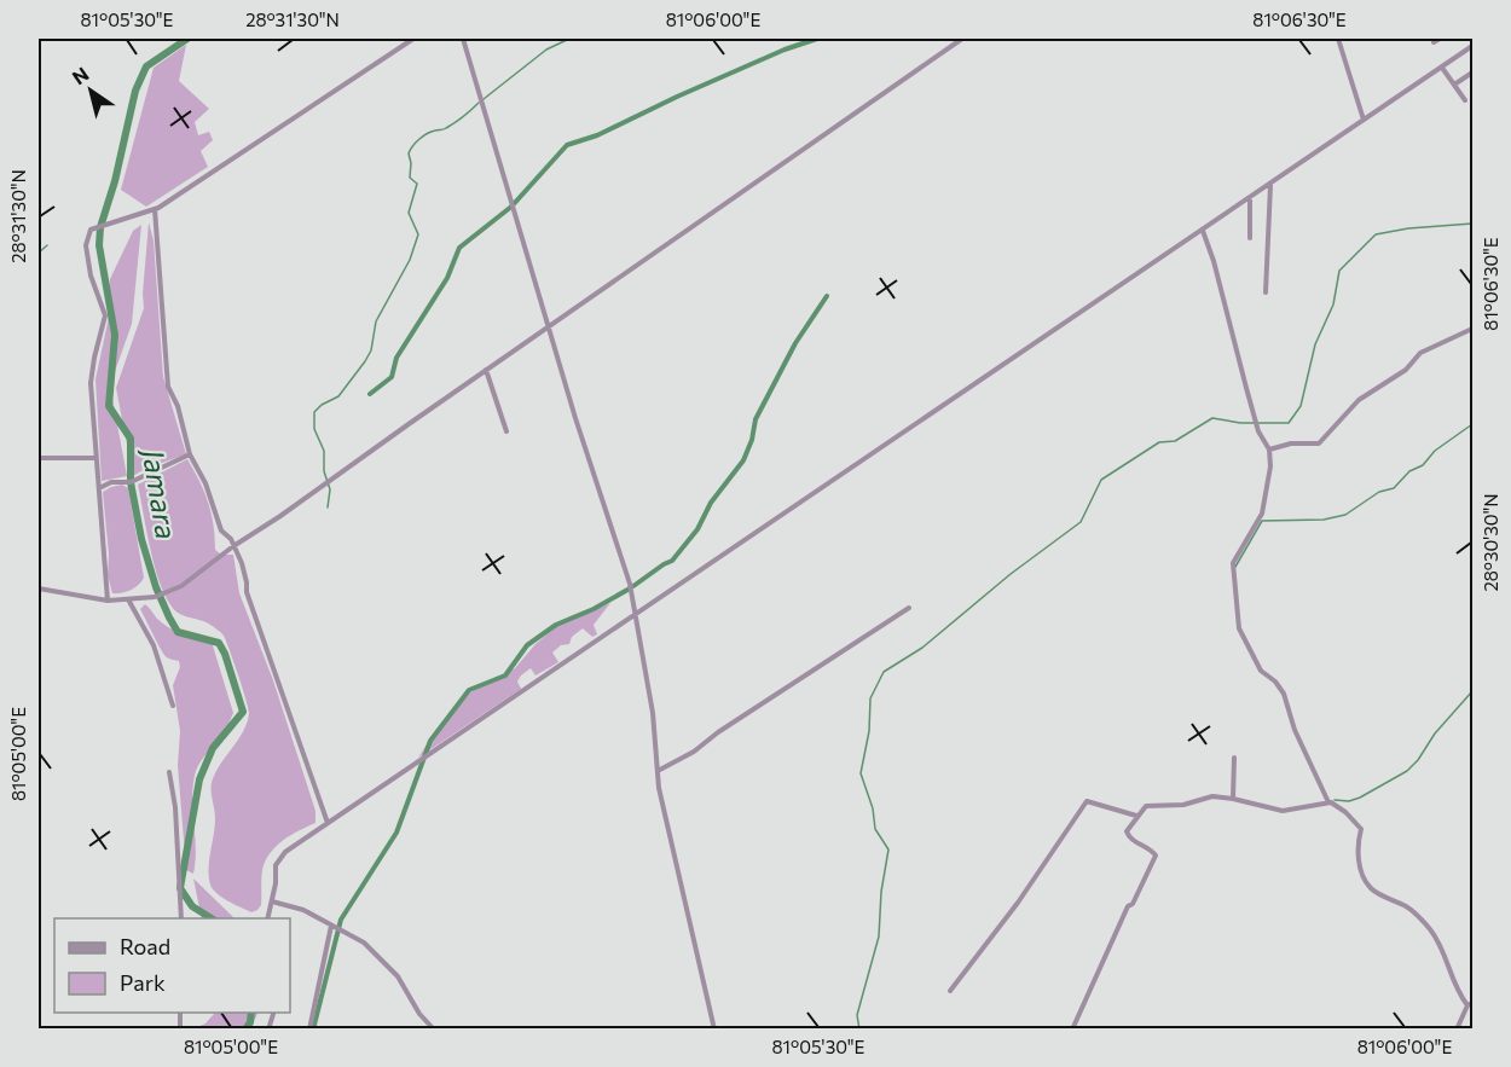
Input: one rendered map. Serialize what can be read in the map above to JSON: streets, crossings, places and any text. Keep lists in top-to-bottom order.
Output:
{
  "water": ["Jamara"],
  "legend": ["Road", "Park"],
  "north": "top left",
  "coordinates": [
    "81°05'30\"E",
    "28°31'30\"N",
    "81°06'00\"E",
    "81°06'30\"E",
    "28°30'30\"N",
    "81°05'00\"E"
  ]
}
